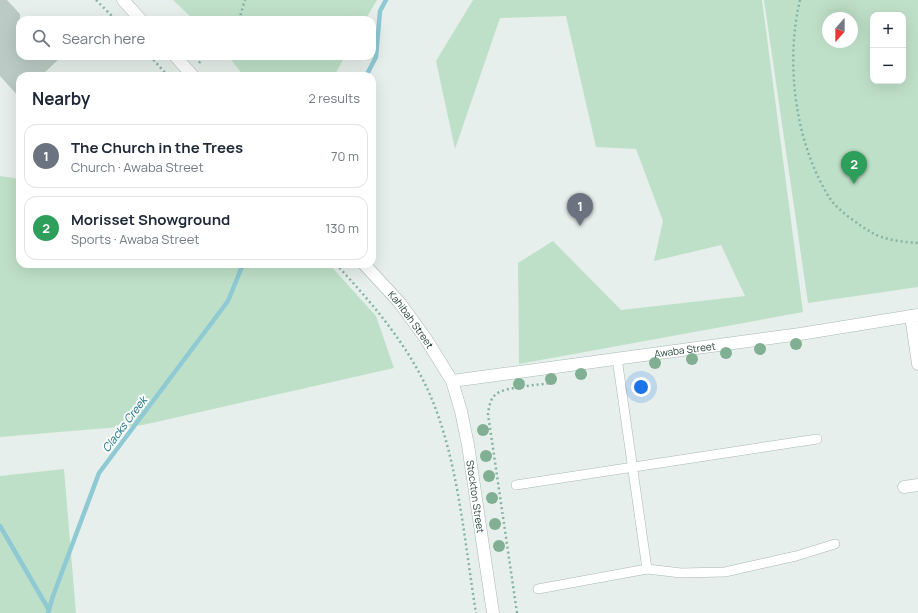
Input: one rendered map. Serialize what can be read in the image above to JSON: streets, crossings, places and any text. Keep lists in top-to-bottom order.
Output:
{
  "streets": {
    "street": ["Kahibah Street", "Awaba Street", "Stockton Street"]
  },
  "crossings": [
    ["Kahibah Street", "Awaba Street"],
    ["Kahibah Street", "Stockton Street"],
    ["Awaba Street", "Stockton Street"]
  ],
  "water": ["Clacks Creek"],
  "north": "bottom",
  "page": {
    "map_buttons": ["+", "−"],
    "search": "Search here",
    "heading": ["Nearby", "2 results"],
    "list": [
      {
        "mark": "1",
        "name": "The Church in the Trees",
        "note": "Church · Awaba Street",
        "value": "70 m"
      },
      {
        "mark": "2",
        "name": "Morisset Showground",
        "note": "Sports · Awaba Street",
        "value": "130 m"
      }
    ],
    "pins": ["2", "1"]
  }
}
